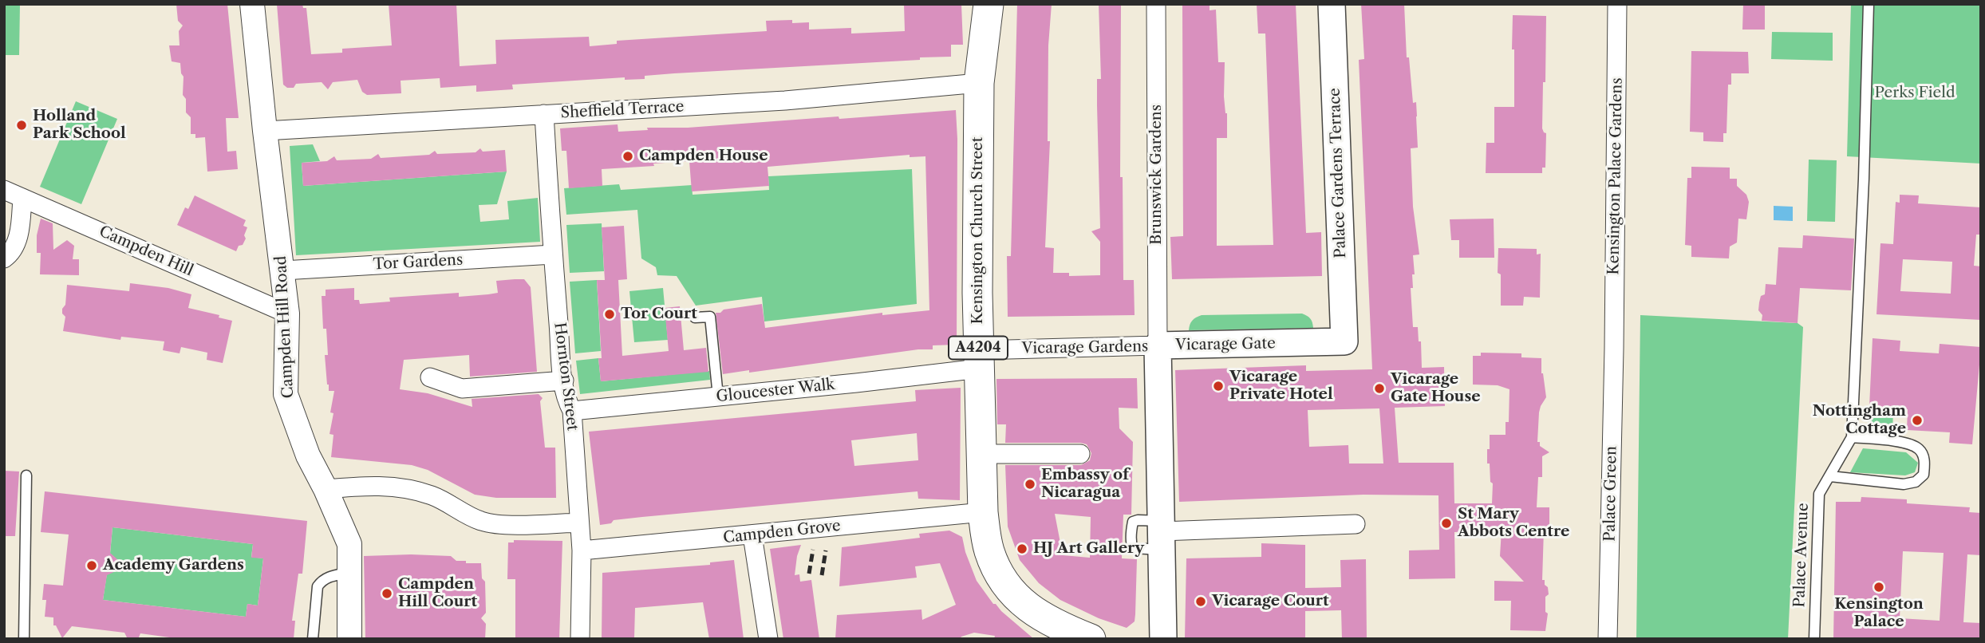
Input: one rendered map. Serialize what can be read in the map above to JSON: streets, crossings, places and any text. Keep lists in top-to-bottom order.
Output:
{
  "streets": {
    "main road": [
      "Palace Gardens Terrace",
      "Kensington Church Street",
      "Vicarage Gate",
      "A4204"
    ],
    "street": [
      "Sheffield Terrace",
      "Brunswick Gardens",
      "Kensington Palace Gardens",
      "Campden Hill",
      "Tor Gardens",
      "Campden Hill Road",
      "Vicarage Gardens",
      "Hornton Street",
      "Gloucester Walk",
      "Palace Green",
      "Campden Grove"
    ],
    "lane": ["Palace Avenue"]
  },
  "crossings": [
    ["Sheffield Terrace", "Kensington Church Street"],
    ["Sheffield Terrace", "Campden Hill Road"],
    ["Sheffield Terrace", "Hornton Street"],
    ["Palace Gardens Terrace", "Vicarage Gate"],
    ["Brunswick Gardens", "Vicarage Gate"],
    ["Brunswick Gardens", "Vicarage Gardens"],
    ["Kensington Palace Gardens", "Palace Green"],
    ["Kensington Church Street", "Vicarage Gardens"],
    ["Kensington Church Street", "Gloucester Walk"],
    ["Kensington Church Street", "Campden Grove"],
    ["Campden Hill", "Campden Hill Road"],
    ["Tor Gardens", "Campden Hill Road"],
    ["Tor Gardens", "Hornton Street"],
    ["Vicarage Gate", "Vicarage Gardens"],
    ["Vicarage Gardens", "Gloucester Walk"],
    ["Hornton Street", "Gloucester Walk"],
    ["Hornton Street", "Campden Grove"]
  ],
  "parks": ["Perks Field"],
  "places": [
    "Holland Park School",
    "Campden House",
    "Tor Court",
    "Vicarage Private Hotel",
    "Vicarage Gate House",
    "Nottingham Cottage",
    "Embassy of Nicaragua",
    "St Mary Abbots Centre",
    "HJ Art Gallery",
    "Academy Gardens",
    "Kensington Palace",
    "Campden Hill Court",
    "Vicarage Court"
  ]
}
